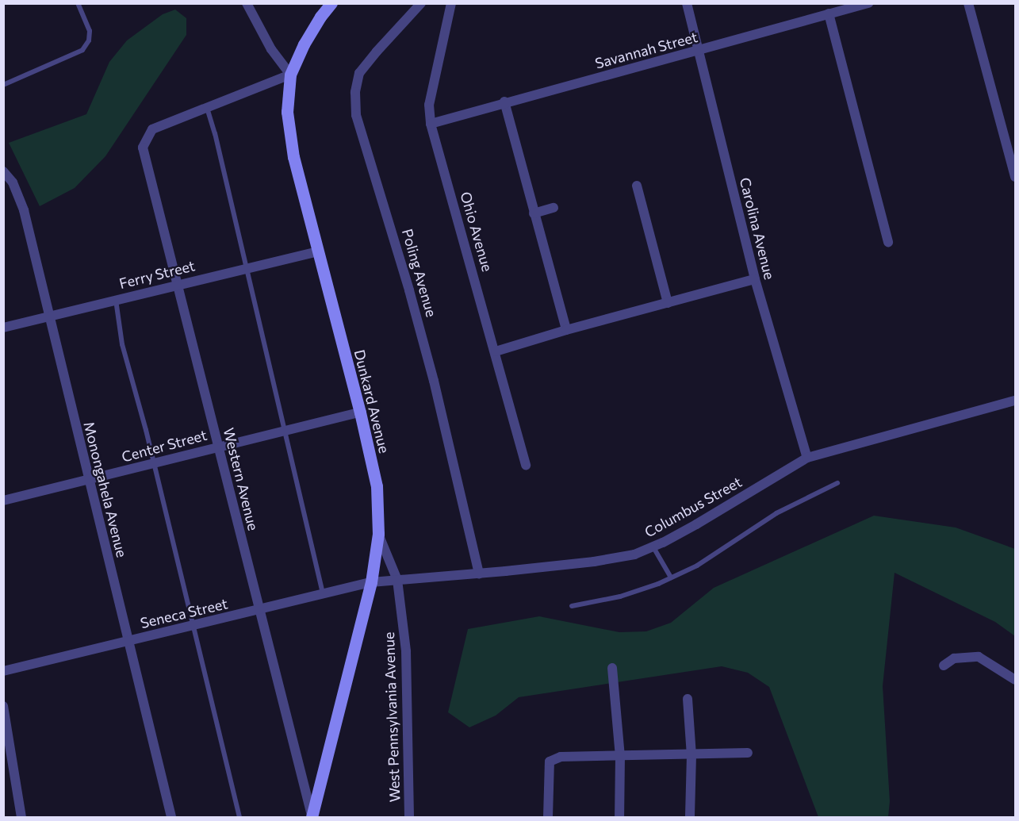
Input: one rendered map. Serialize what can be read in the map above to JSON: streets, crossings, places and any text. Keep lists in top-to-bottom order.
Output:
{
  "streets": {
    "main road": ["Dunkard Avenue"],
    "street": [
      "Savannah Street",
      "Carolina Avenue",
      "Ohio Avenue",
      "Poling Avenue",
      "Ferry Street",
      "Center Street",
      "Western Avenue",
      "Monongahela Avenue",
      "Columbus Street",
      "Seneca Street",
      "West Pennsylvania Avenue"
    ]
  },
  "crossings": [
    ["Savannah Street", "Carolina Avenue"],
    ["Savannah Street", "Ohio Avenue"],
    ["Carolina Avenue", "Columbus Street"],
    ["Poling Avenue", "Columbus Street"],
    ["Ferry Street", "Dunkard Avenue"],
    ["Ferry Street", "Western Avenue"],
    ["Ferry Street", "Monongahela Avenue"],
    ["Dunkard Avenue", "Center Street"],
    ["Dunkard Avenue", "Western Avenue"],
    ["Dunkard Avenue", "Columbus Street"],
    ["Dunkard Avenue", "Seneca Street"],
    ["Dunkard Avenue", "West Pennsylvania Avenue"],
    ["Center Street", "Western Avenue"],
    ["Center Street", "Monongahela Avenue"],
    ["Western Avenue", "Seneca Street"],
    ["Monongahela Avenue", "Seneca Street"],
    ["Columbus Street", "Seneca Street"],
    ["Columbus Street", "West Pennsylvania Avenue"]
  ]
}
